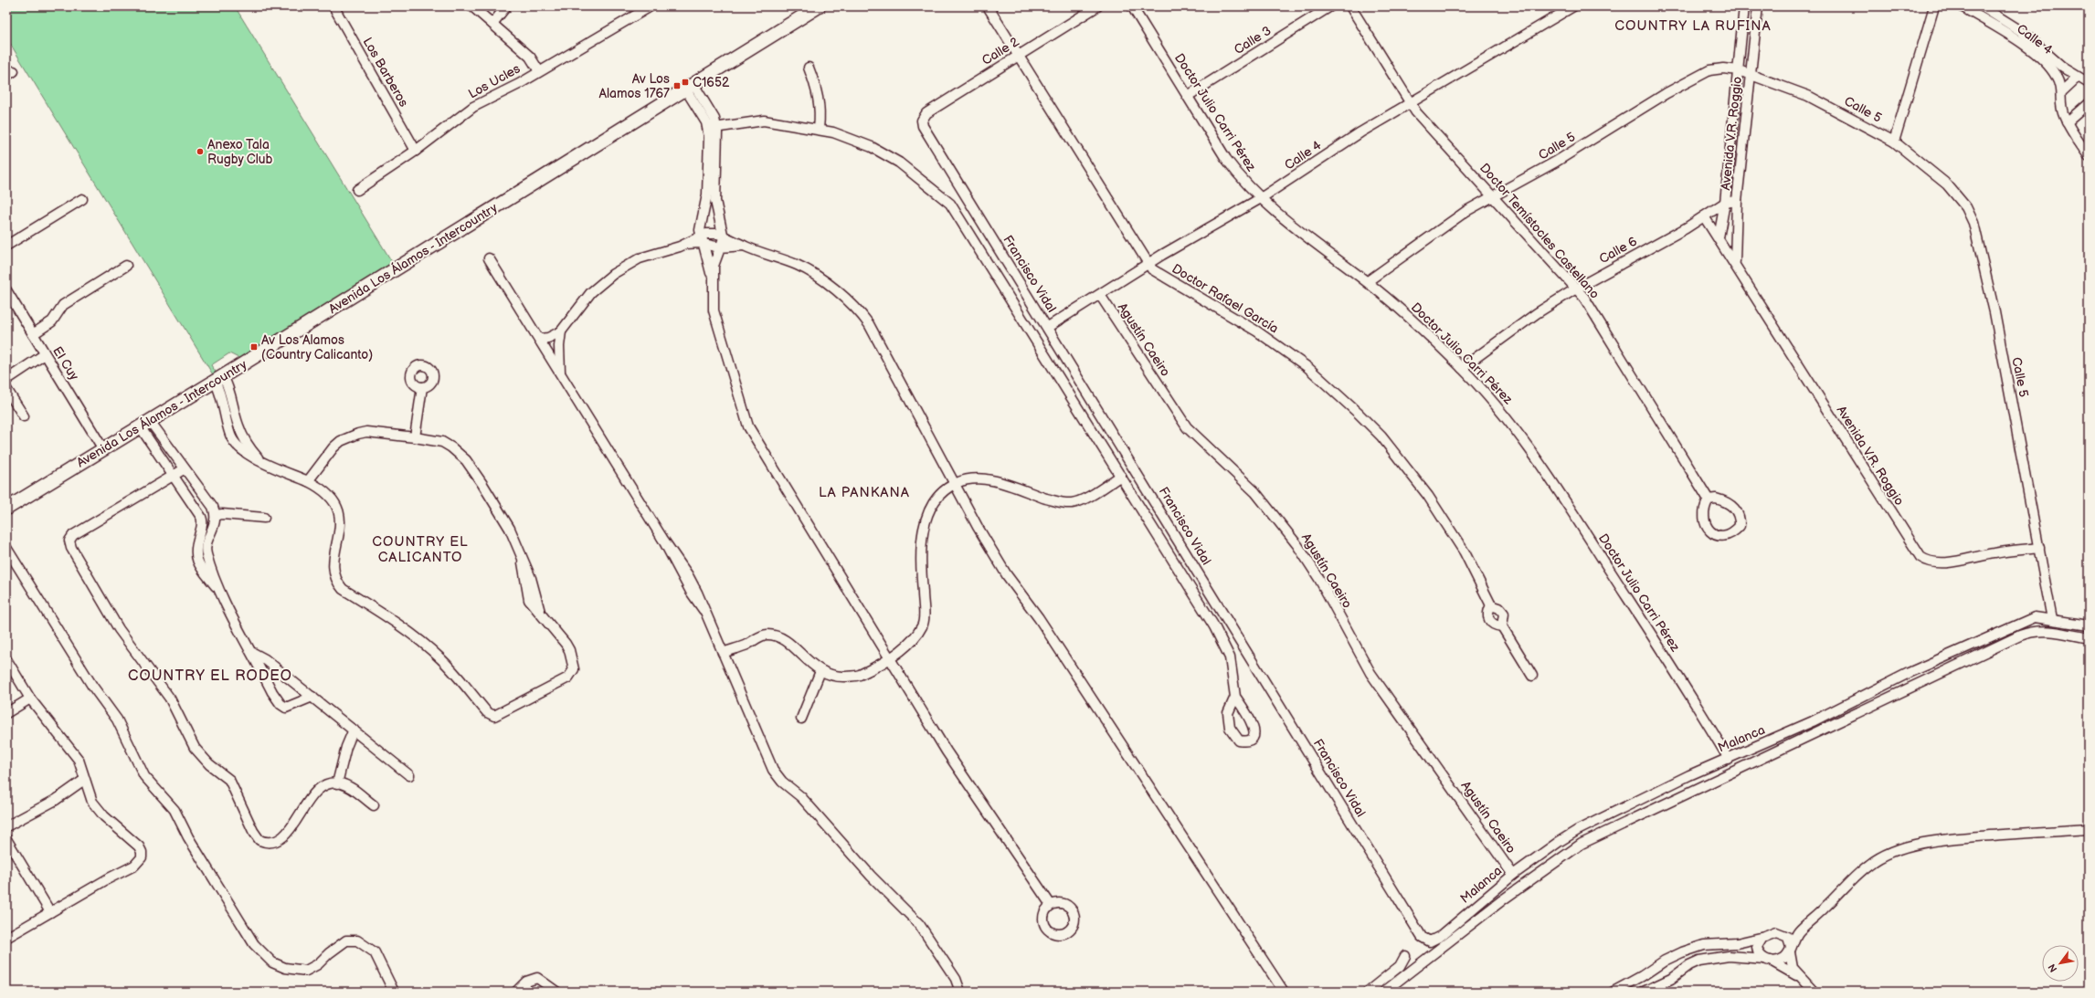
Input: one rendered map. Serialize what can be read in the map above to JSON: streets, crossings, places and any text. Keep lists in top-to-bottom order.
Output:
{
  "streets": {
    "main road": ["Avenida Los Álamos - Intercountry"],
    "street": [
      "Calle 4",
      "Calle 3",
      "Calle 2",
      "Los Barberos",
      "Los Ucles",
      "Calle 5",
      "Doctor Julio Carri Pérez",
      "Avenida V.R. Roggio",
      "Doctor Temístocles Castellano",
      "Calle 6",
      "Francisco Vidal",
      "Doctor Rafael García",
      "Agustín Caeiro",
      "El Cuy",
      "Malanca"
    ]
  },
  "crossings": [
    ["Calle 4", "Doctor Julio Carri Pérez"],
    ["Calle 4", "Doctor Temístocles Castellano"],
    ["Calle 4", "Francisco Vidal"],
    ["Calle 4", "Doctor Rafael García"],
    ["Calle 4", "Agustín Caeiro"],
    ["Calle 3", "Doctor Julio Carri Pérez"],
    ["Calle 2", "Francisco Vidal"],
    ["Calle 2", "Doctor Rafael García"],
    ["Los Barberos", "Los Ucles"],
    ["Calle 5", "Doctor Julio Carri Pérez"],
    ["Calle 5", "Avenida V.R. Roggio"],
    ["Calle 5", "Doctor Temístocles Castellano"],
    ["Calle 5", "Malanca"],
    ["Doctor Julio Carri Pérez", "Calle 6"],
    ["Doctor Julio Carri Pérez", "Malanca"],
    ["Avenida V.R. Roggio", "Calle 6"],
    ["Doctor Temístocles Castellano", "Calle 6"],
    ["Avenida Los Álamos - Intercountry", "El Cuy"],
    ["Francisco Vidal", "Malanca"],
    ["Agustín Caeiro", "Malanca"]
  ],
  "districts": [
    "COUNTRY LA RUFINA",
    "LA PANKANA",
    "COUNTRY EL CALICANTO",
    "COUNTRY EL RODEO"
  ],
  "places": {
    "transit": ["C1652", "Av Los Alamos 1767", "Av Los Alamos (Country Calicanto)"],
    "other": ["Anexo Tala Rugby Club"]
  },
  "north": "bottom left"
}
